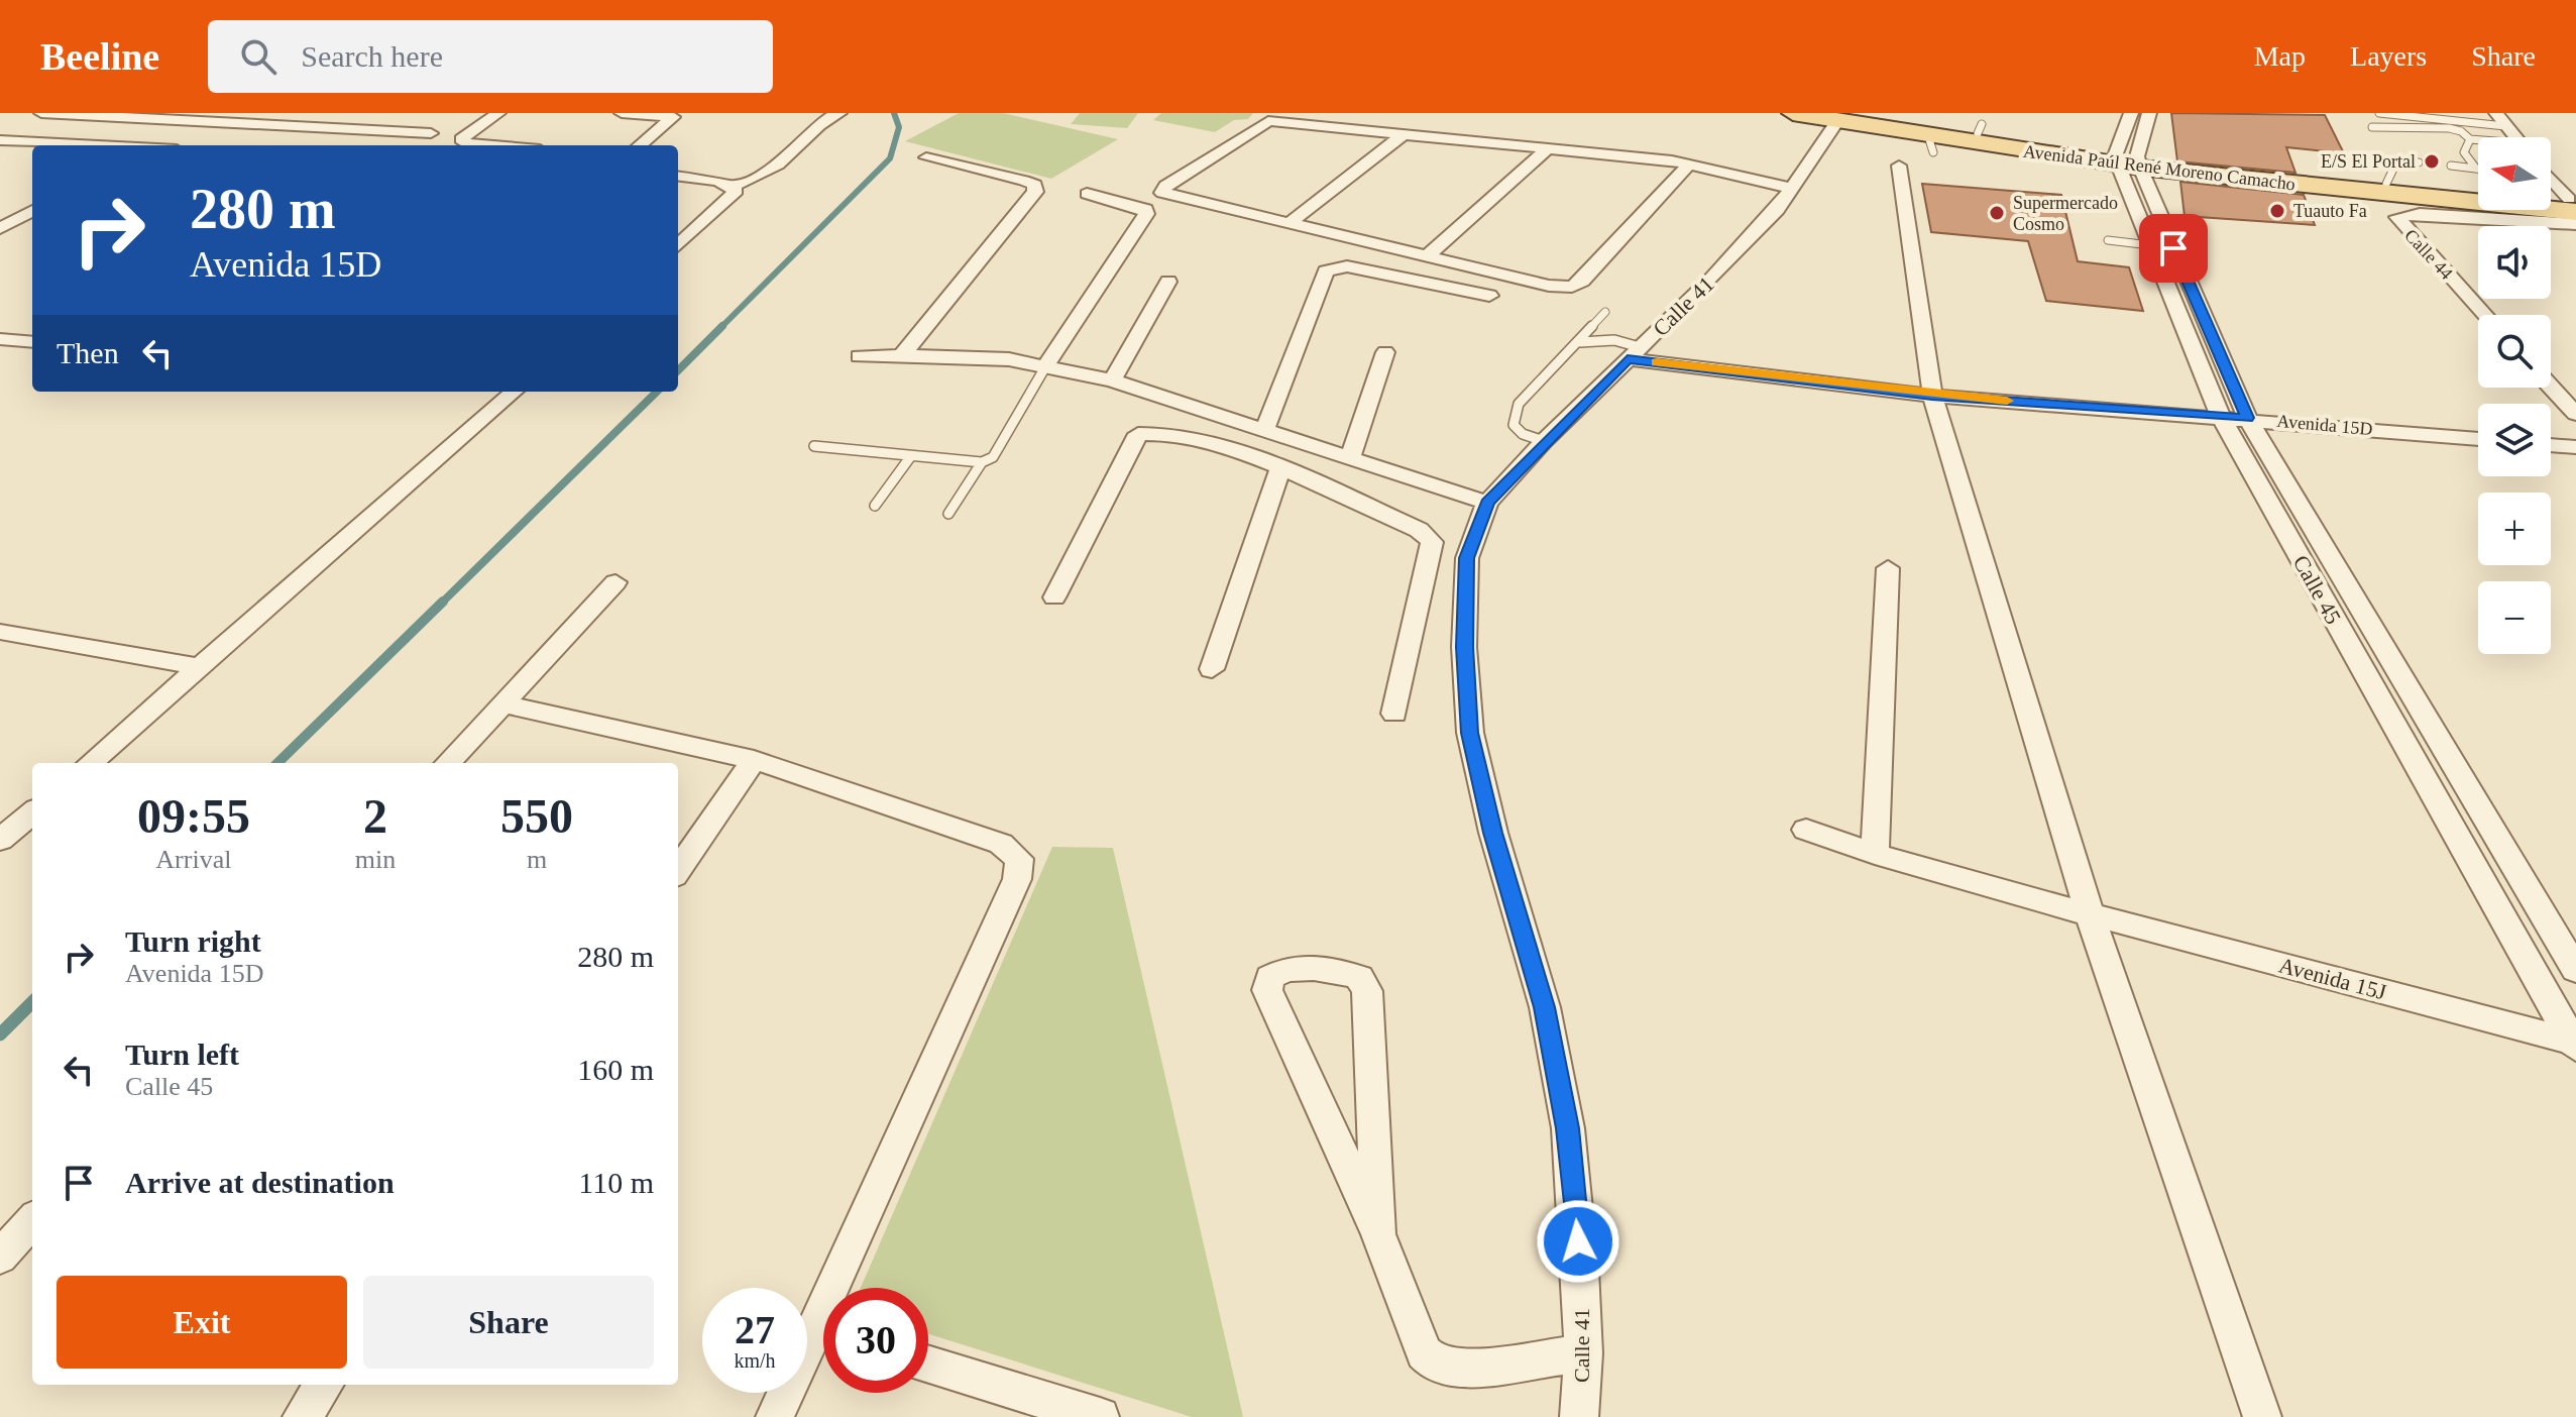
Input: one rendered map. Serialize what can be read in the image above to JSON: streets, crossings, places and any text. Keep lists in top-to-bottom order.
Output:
{
  "streets": {
    "main road": ["Avenida Paúl René Moreno Camacho"],
    "street": [
      "Calle 44",
      "Calle 41",
      "Avenida 15D",
      "Calle 45",
      "Avenida 15J"
    ]
  },
  "crossings": [
    ["Avenida Paúl René Moreno Camacho", "Calle 41"],
    ["Avenida Paúl René Moreno Camacho", "Calle 45"],
    ["Calle 41", "Avenida 15D"],
    ["Avenida 15D", "Calle 45"],
    ["Calle 45", "Avenida 15J"]
  ],
  "places": ["E/S El Portal", "Tuauto Fa", "Supermercado Cosmo"],
  "north": "left",
  "page": {
    "header": "Beeline",
    "search": "Search here",
    "nav": ["Map", "Layers", "Share"],
    "map_buttons": ["+", "−"],
    "turn": ["280 m", "Avenida 15D"],
    "then": "Then",
    "eta": [
      "09:55",
      "Arrival",
      "2",
      "min",
      "550",
      "m"
    ],
    "list": [
      {
        "name": "Turn right",
        "note": "Avenida 15D",
        "value": "280 m"
      },
      {
        "name": "Turn left",
        "note": "Calle 45",
        "value": "160 m"
      },
      {
        "name": "Arrive at destination",
        "value": "110 m"
      }
    ],
    "buttons": ["Exit", "Share"],
    "speed": "27 km/h",
    "limit": "30"
  }
}
